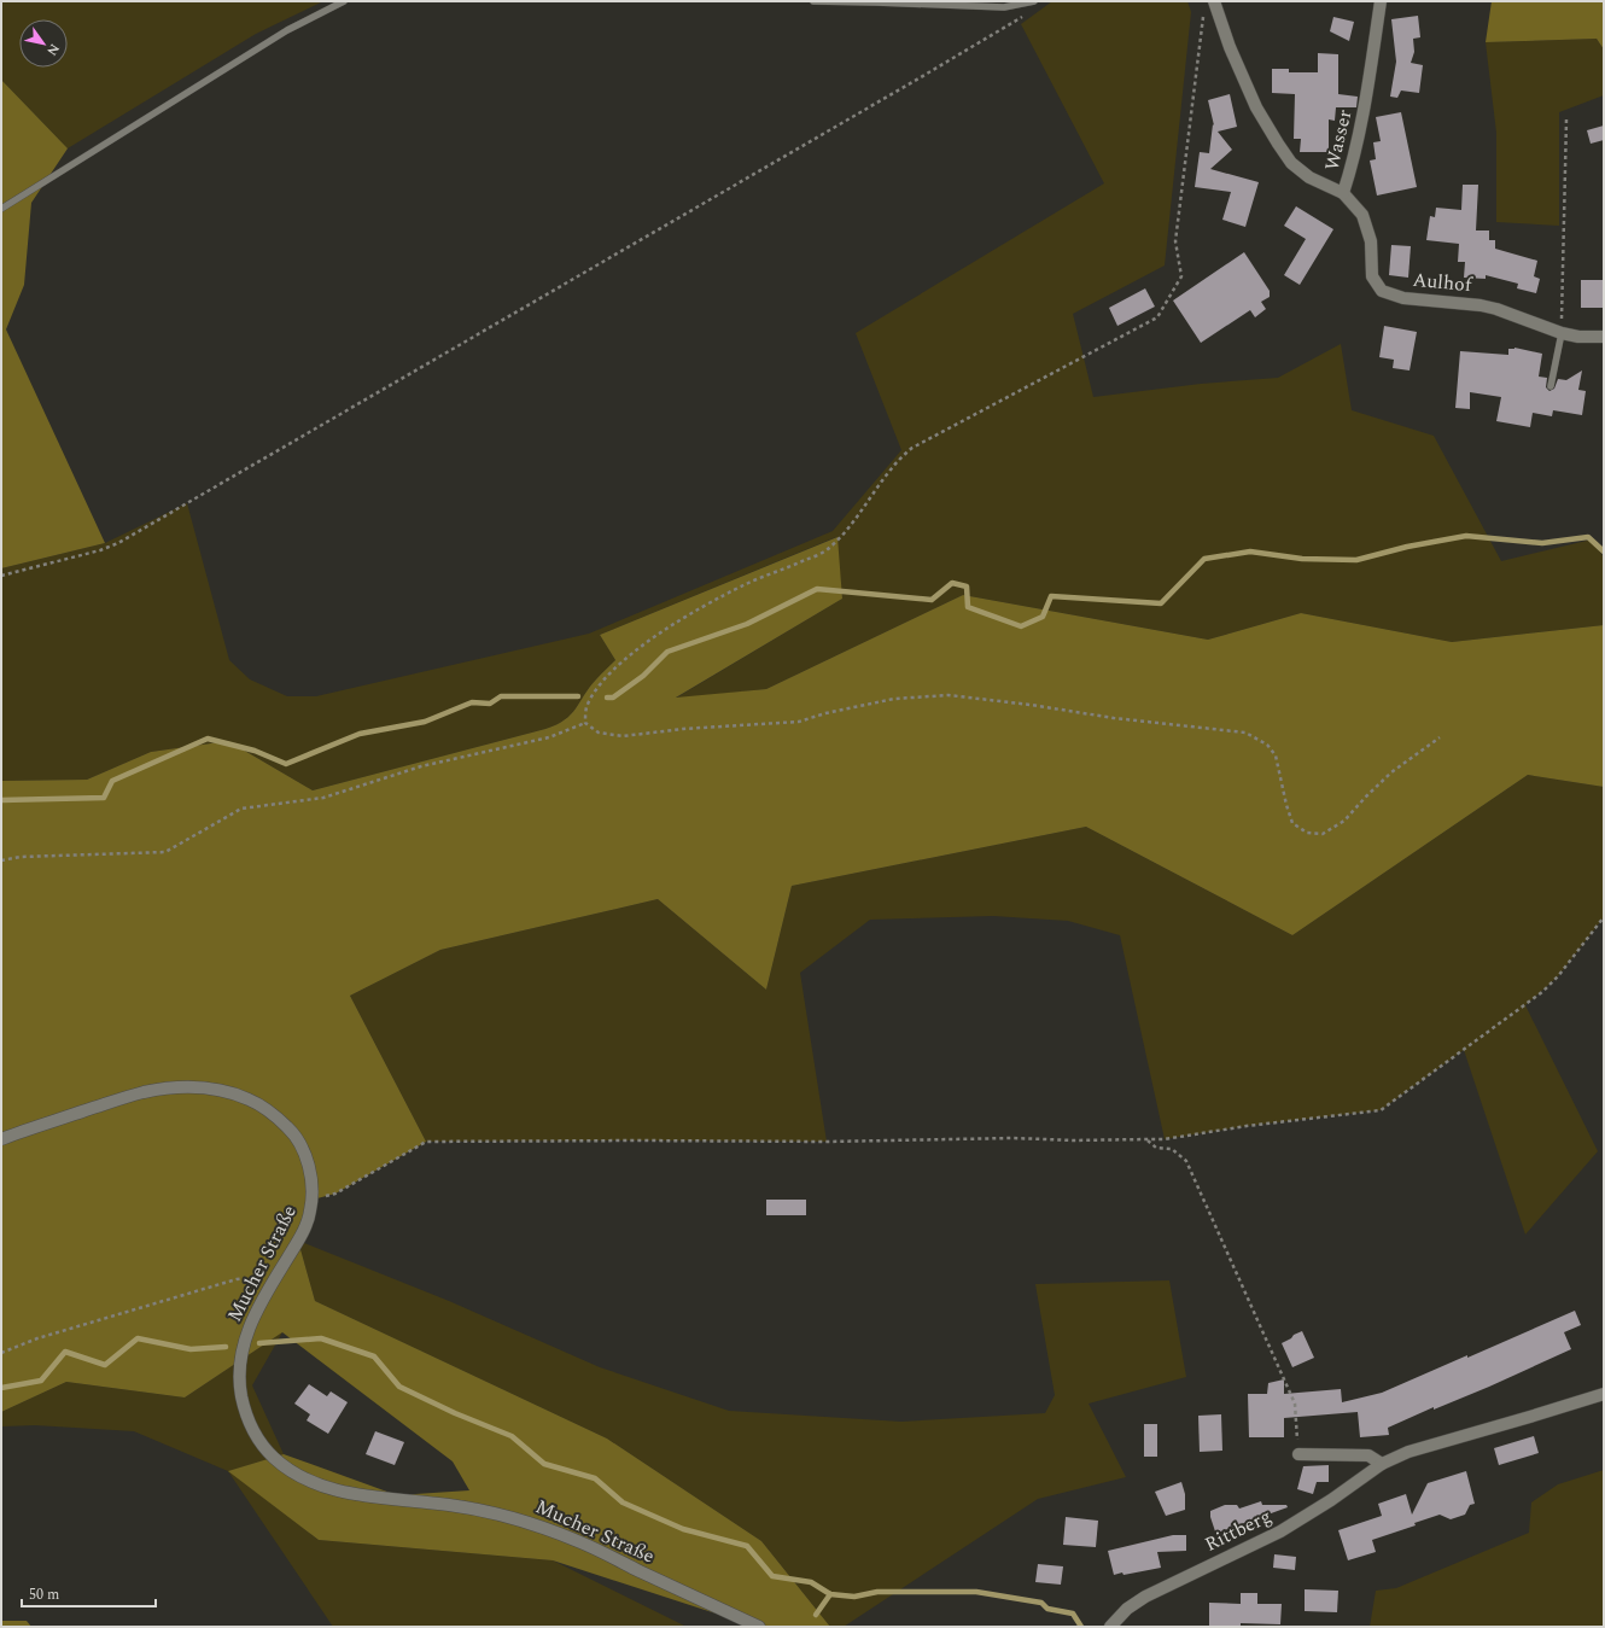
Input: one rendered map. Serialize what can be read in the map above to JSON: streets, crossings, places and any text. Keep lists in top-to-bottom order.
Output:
{
  "streets": {
    "street": [
      "Wasser",
      "Aulhof",
      "Mucher Straße",
      "Rittberg"
    ]
  },
  "crossings": [
    ["Wasser", "Aulhof"]
  ],
  "scale_bar": "50 m",
  "north": "bottom right"
}
